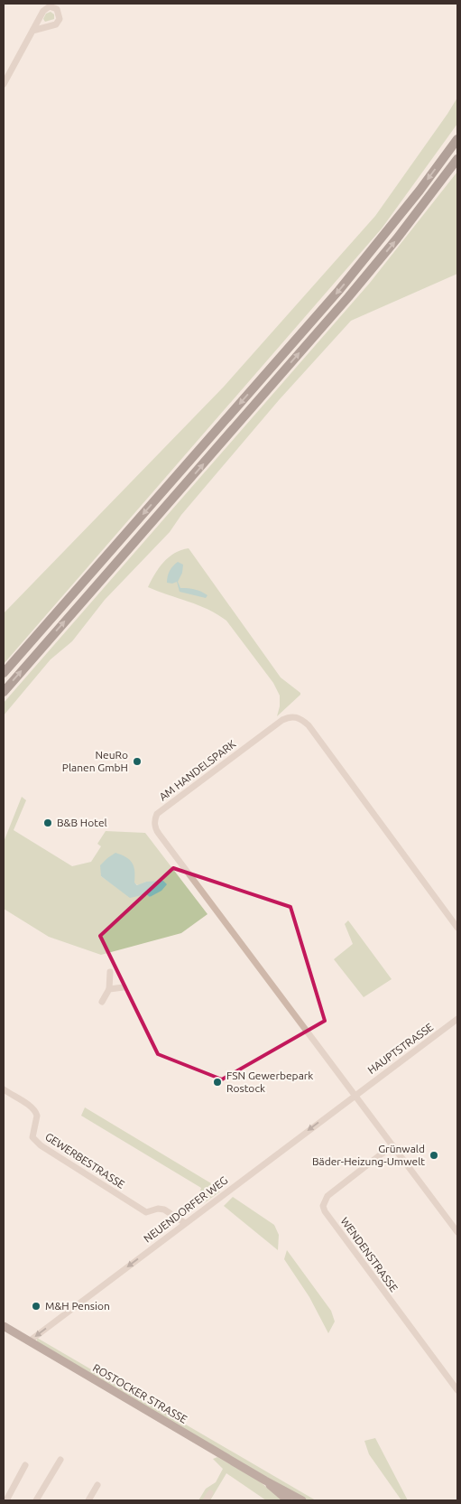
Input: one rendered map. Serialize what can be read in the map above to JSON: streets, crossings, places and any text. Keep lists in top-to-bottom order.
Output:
{
  "streets": {
    "main road": ["ROSTOCKER STRASSE"],
    "street": [
      "AM HANDELSPARK",
      "HAUPTSTRASSE",
      "GEWERBESTRASSE",
      "NEUENDORFER WEG",
      "WENDENSTRASSE"
    ]
  },
  "crossings": [
    ["AM HANDELSPARK", "HAUPTSTRASSE"],
    ["AM HANDELSPARK", "NEUENDORFER WEG"],
    ["HAUPTSTRASSE", "NEUENDORFER WEG"],
    ["GEWERBESTRASSE", "NEUENDORFER WEG"],
    ["NEUENDORFER WEG", "ROSTOCKER STRASSE"]
  ],
  "one_way": ["NEUENDORFER WEG"],
  "places": [
    "NeuRo Planen GmbH",
    "B&B Hotel",
    "FSN Gewerbepark Rostock",
    "Grünwald Bäder-Heizung-Umwelt",
    "M&H Pension"
  ]
}
